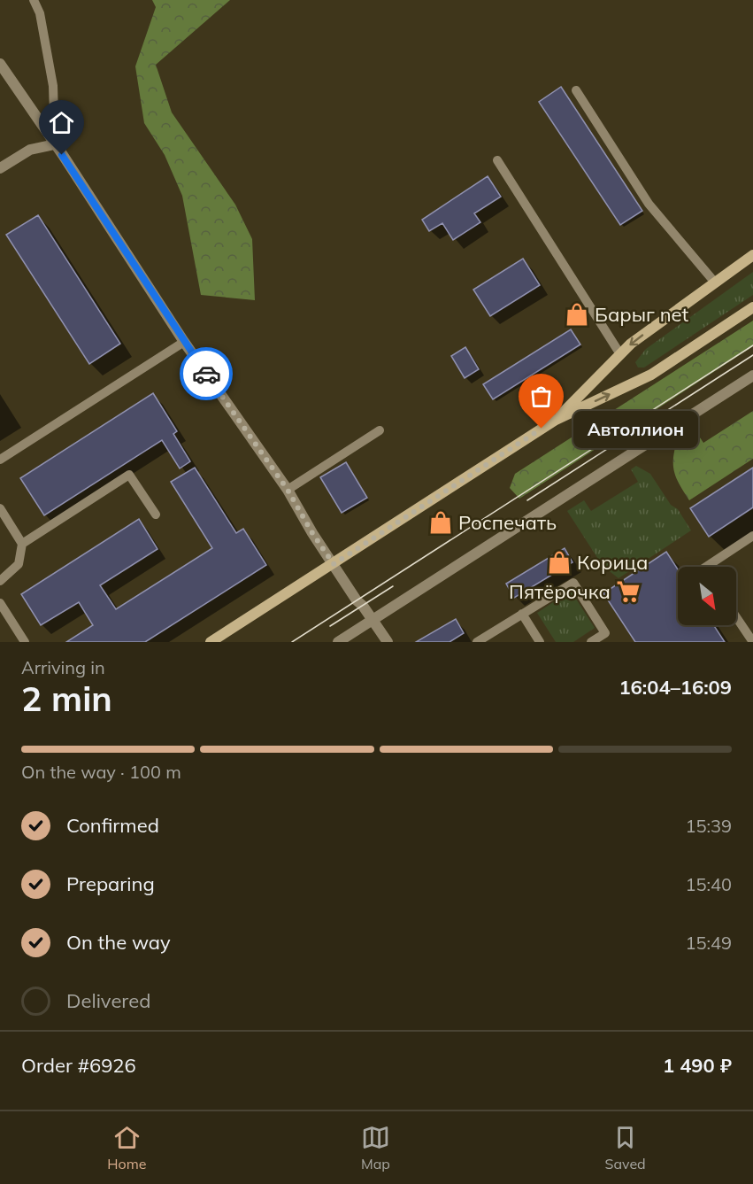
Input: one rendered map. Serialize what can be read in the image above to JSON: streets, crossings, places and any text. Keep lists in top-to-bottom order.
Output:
{
  "places": {
    "shop": ["Барыг net", "Роспечать", "Корица"],
    "other": ["Автоллион"],
    "supermarket": ["Пятёрочка"]
  },
  "north": "bottom right",
  "page": {
    "bubble": "Автоллион",
    "heading": ["2 min", "Arriving in", "16:04–16:09"],
    "panel": ["Order #6926", "1 490 ₽"],
    "bar": "On the way · 100 m",
    "list": [
      ["Confirmed", "15:39"],
      ["Preparing", "15:40"],
      ["On the way", "15:49"],
      "Delivered"
    ],
    "tabs": ["Home", "Map", "Saved"]
  }
}
